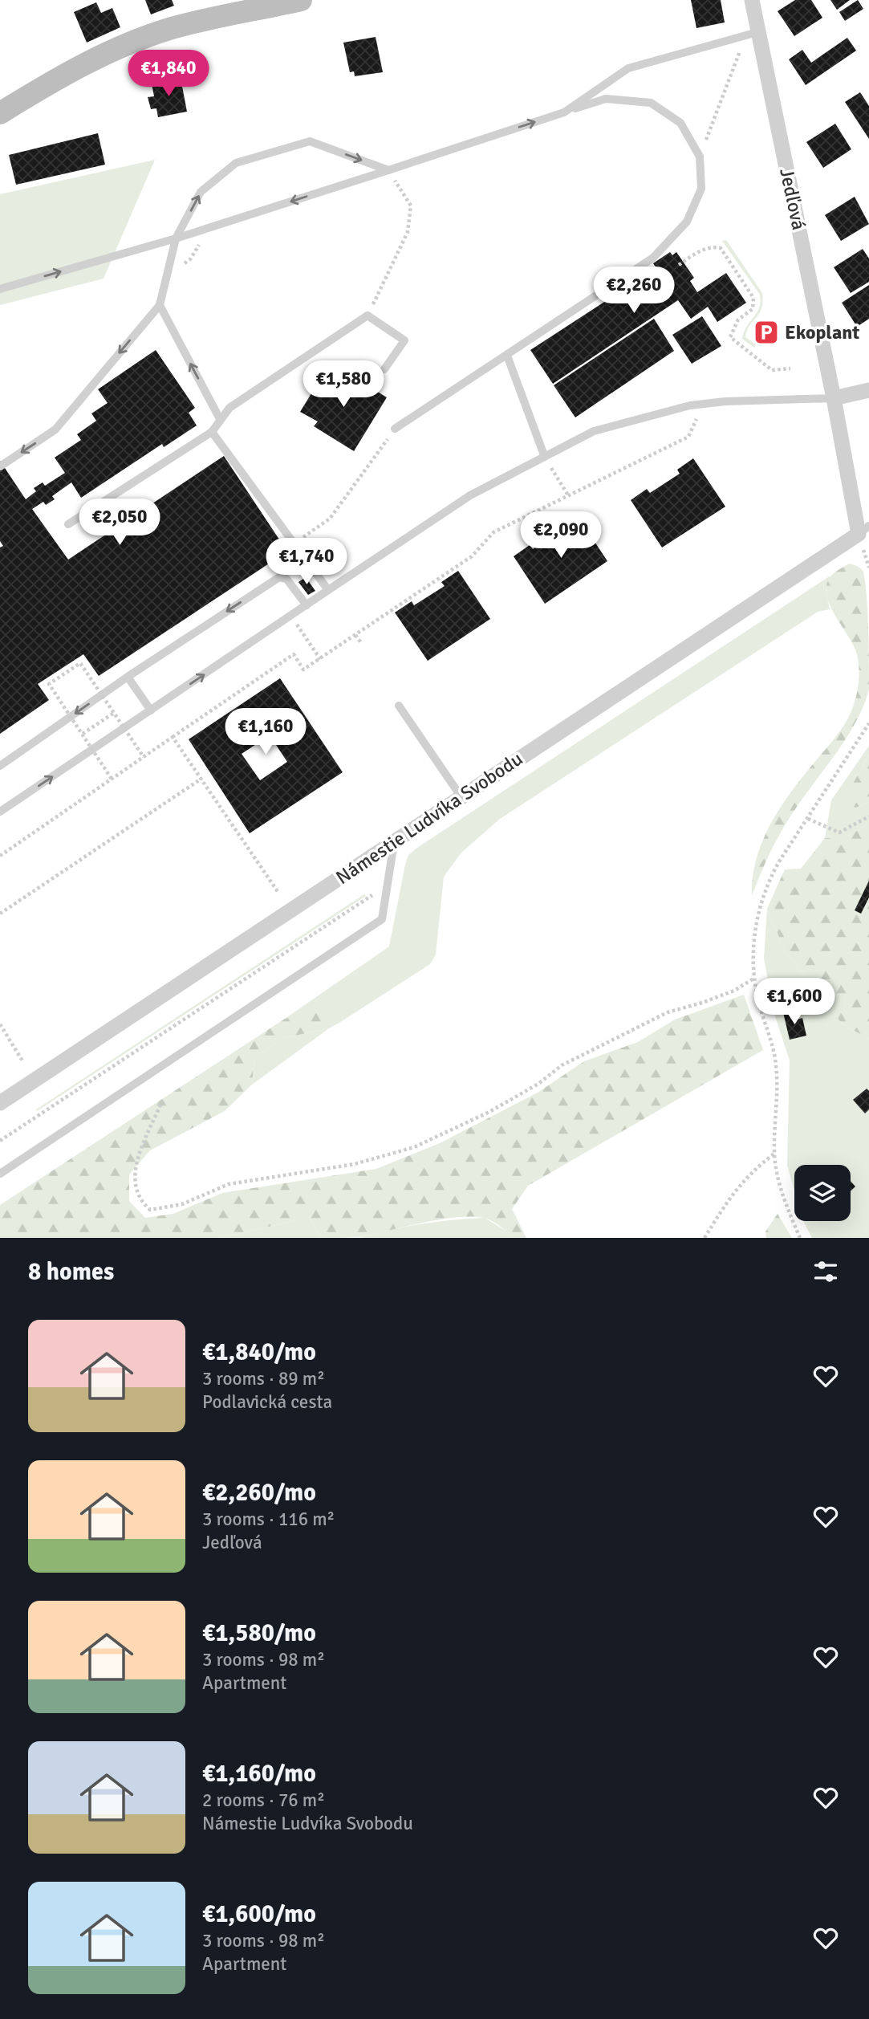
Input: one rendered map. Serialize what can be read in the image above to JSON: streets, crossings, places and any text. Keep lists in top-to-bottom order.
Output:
{
  "streets": {
    "street": ["Jedľová", "Námestie Ludvíka Svobodu"]
  },
  "crossings": [
    ["Jedľová", "Námestie Ludvíka Svobodu"]
  ],
  "places": {
    "parking": ["Ekoplant"]
  },
  "page": {
    "price": [
      "€1,840",
      "€2,260",
      "€1,580",
      "€2,050",
      "€2,090",
      "€1,740",
      "€1,160",
      "€1,600"
    ],
    "heading": "8 homes",
    "list": [
      {
        "name": "€1,840/mo",
        "note": "3 rooms · 89 m² · Podlavická cesta"
      },
      {
        "name": "€2,260/mo",
        "note": "3 rooms · 116 m² · Jedľová"
      },
      {
        "name": "€1,580/mo",
        "note": "3 rooms · 98 m² · Apartment"
      },
      {
        "name": "€1,160/mo",
        "note": "2 rooms · 76 m² · Námestie Ludvíka Svobodu"
      },
      {
        "name": "€1,600/mo",
        "note": "3 rooms · 98 m² · Apartment"
      }
    ]
  }
}
